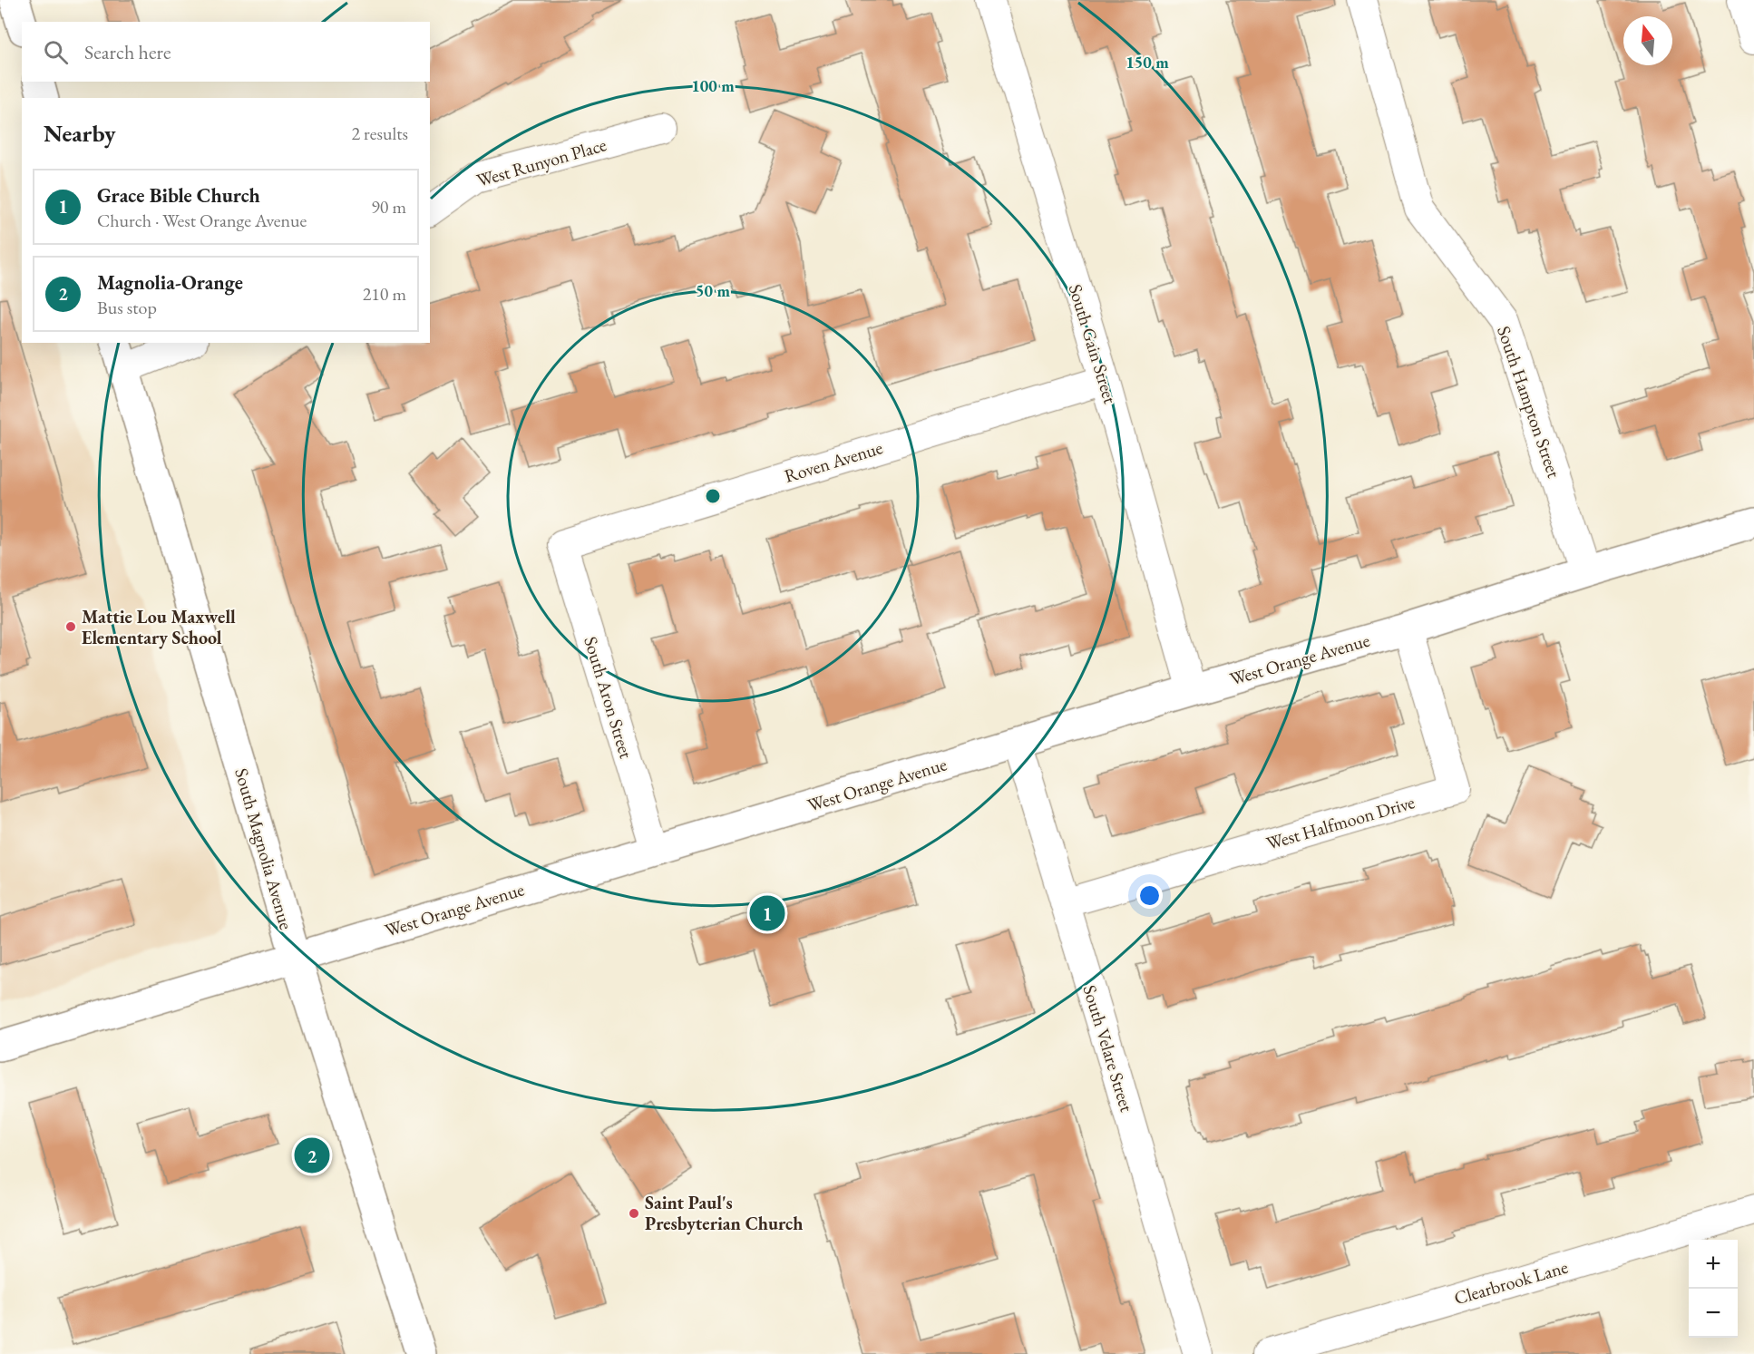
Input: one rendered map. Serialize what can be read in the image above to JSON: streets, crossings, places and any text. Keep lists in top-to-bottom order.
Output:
{
  "streets": {
    "street": [
      "West Runyon Place",
      "South Gain Street",
      "South Hampton Street",
      "Roven Avenue",
      "West Orange Avenue",
      "South Aron Street",
      "West Halfmoon Drive",
      "South Magnolia Avenue",
      "South Velare Street",
      "Clearbrook Lane"
    ]
  },
  "crossings": [
    ["South Gain Street", "Roven Avenue"],
    ["South Gain Street", "West Orange Avenue"],
    ["South Hampton Street", "West Orange Avenue"],
    ["Roven Avenue", "South Aron Street"],
    ["West Orange Avenue", "South Aron Street"],
    ["West Orange Avenue", "West Halfmoon Drive"],
    ["West Orange Avenue", "South Magnolia Avenue"],
    ["West Orange Avenue", "South Velare Street"],
    ["West Halfmoon Drive", "South Velare Street"]
  ],
  "places": ["Mattie Lou Maxwell Elementary School", "Saint Paul's Presbyterian Church"],
  "north": "top",
  "page": {
    "search": "Search here",
    "heading": ["Nearby", "2 results"],
    "list": [
      {
        "mark": "1",
        "name": "Grace Bible Church",
        "note": "Church · West Orange Avenue",
        "value": "90 m"
      },
      {
        "mark": "2",
        "name": "Magnolia-Orange",
        "note": "Bus stop",
        "value": "210 m"
      }
    ],
    "pins": ["1", "2"],
    "map_buttons": ["+", "−"]
  },
  "rings": ["150 m", "100 m", "50 m"]
}
